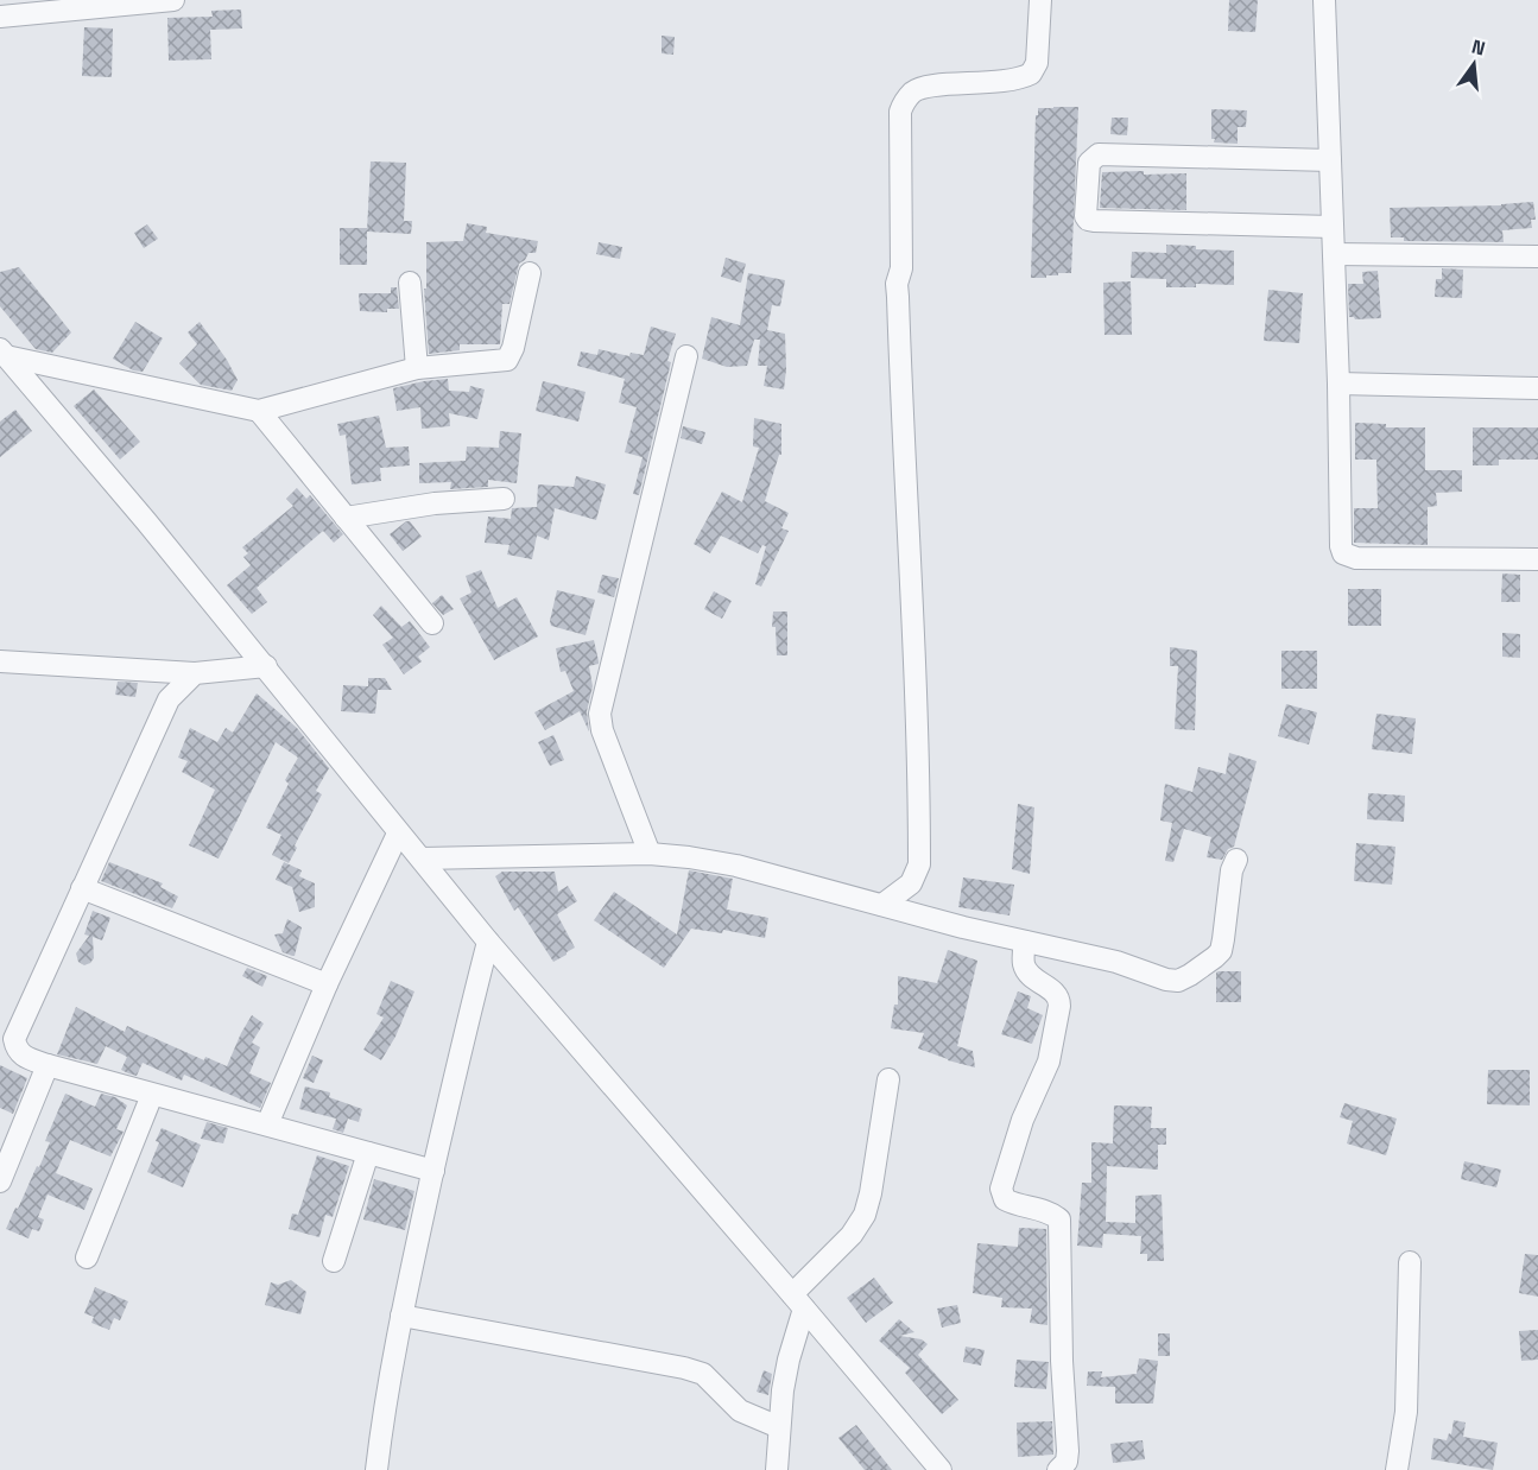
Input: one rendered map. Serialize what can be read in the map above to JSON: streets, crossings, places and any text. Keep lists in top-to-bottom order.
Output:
{
  "north": "top"
}
